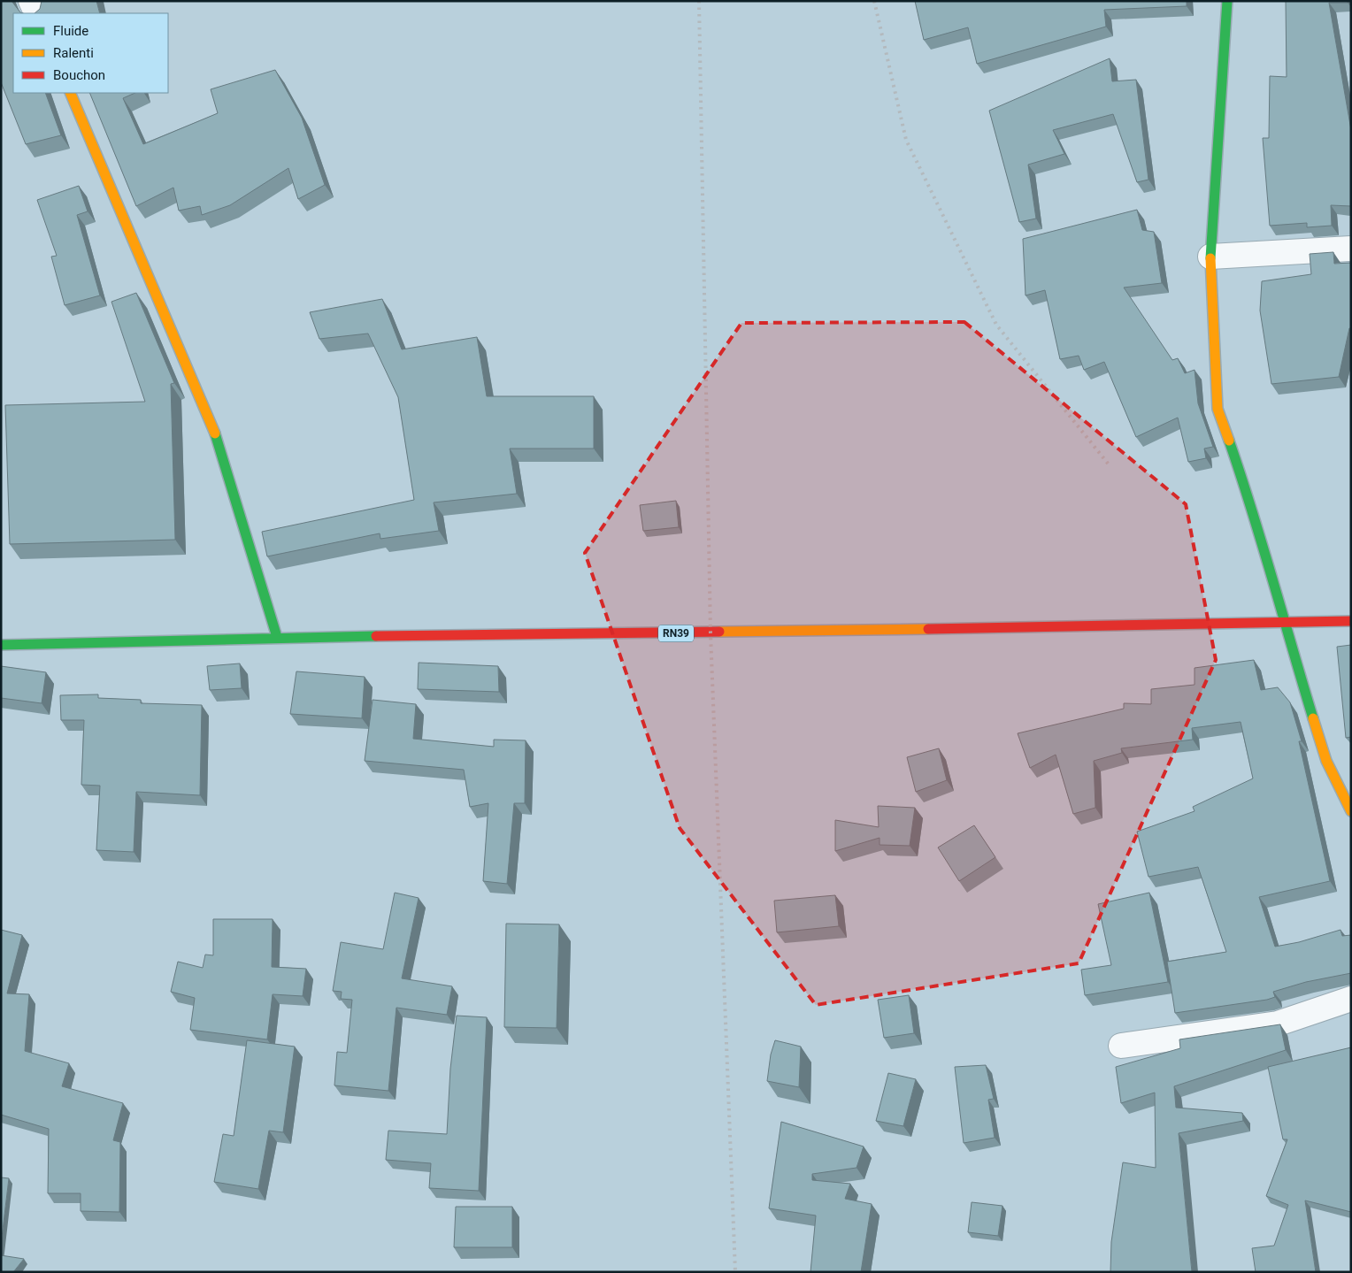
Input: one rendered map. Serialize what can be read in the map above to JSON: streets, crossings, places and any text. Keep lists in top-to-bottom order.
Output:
{
  "streets": {
    "main road": ["RN39"]
  },
  "legend": ["Fluide", "Ralenti", "Bouchon"]
}
